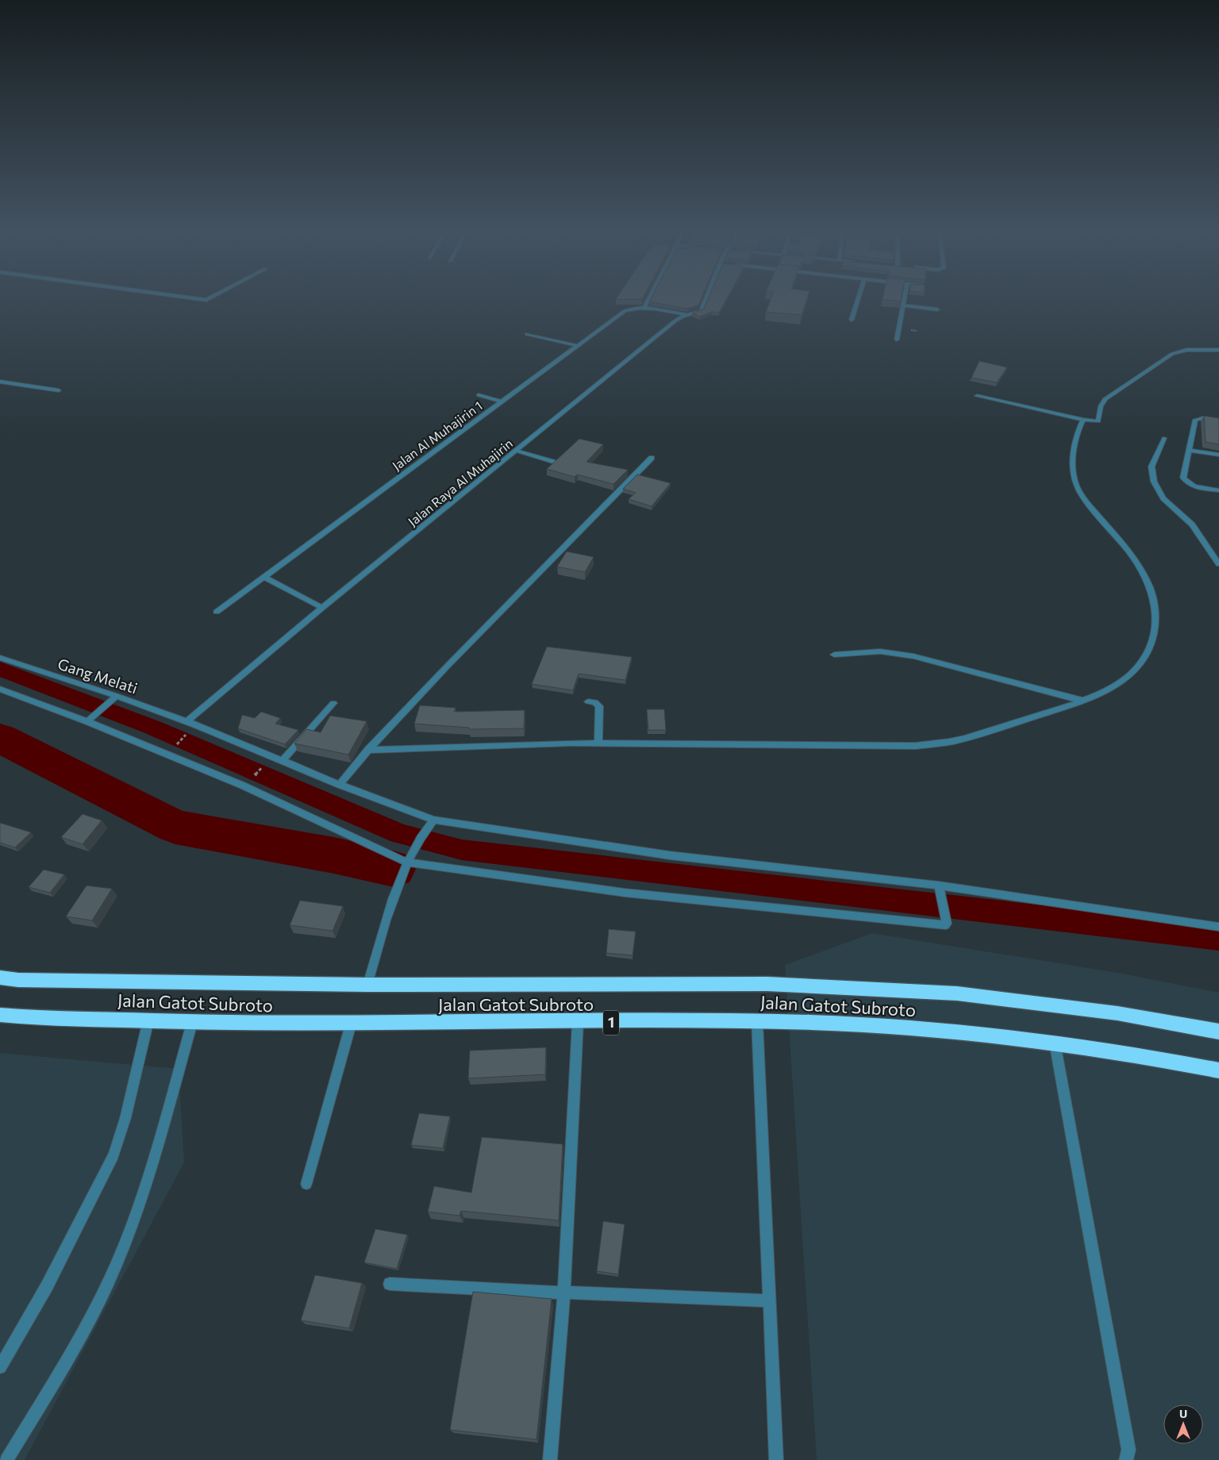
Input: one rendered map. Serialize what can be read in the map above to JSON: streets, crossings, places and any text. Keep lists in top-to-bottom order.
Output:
{
  "streets": {
    "highway": ["Jalan Gatot Subroto", "1"],
    "street": ["Jalan Al Muhajirin 1", "Jalan Raya Al Muhajirin", "Gang Melati"]
  },
  "crossings": [
    ["Jalan Al Muhajirin 1", "Jalan Raya Al Muhajirin"],
    ["Jalan Raya Al Muhajirin", "Gang Melati"]
  ],
  "north": "top"
}
